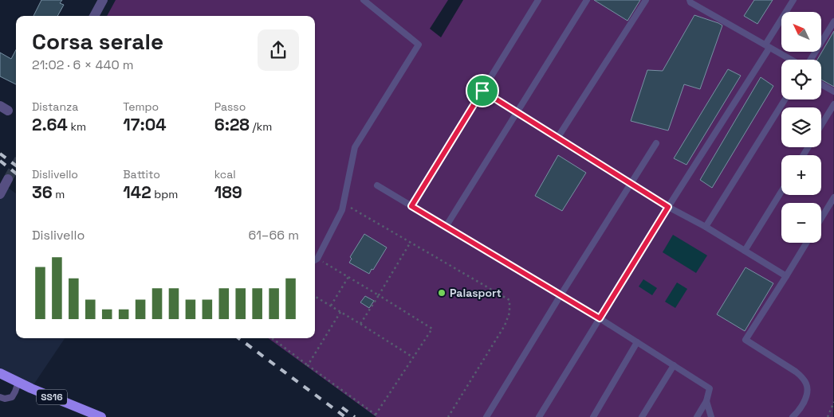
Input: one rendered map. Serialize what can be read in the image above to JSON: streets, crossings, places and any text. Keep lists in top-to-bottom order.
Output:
{
  "streets": {
    "main road": ["SS16"]
  },
  "places": ["Palasport"],
  "north": "top left",
  "page": {
    "map_buttons": ["+", "−"],
    "heading": ["Corsa serale", "21:02 · 6 × 440 m"],
    "stats": [
      ["Distanza", "2.64 km"],
      ["Tempo", "17:04"],
      ["Passo", "6:28 /km"],
      ["Dislivello", "36 m"],
      ["Battito", "142 bpm"],
      ["kcal", "189"]
    ],
    "chart": ["Dislivello", "61–66 m"]
  }
}
